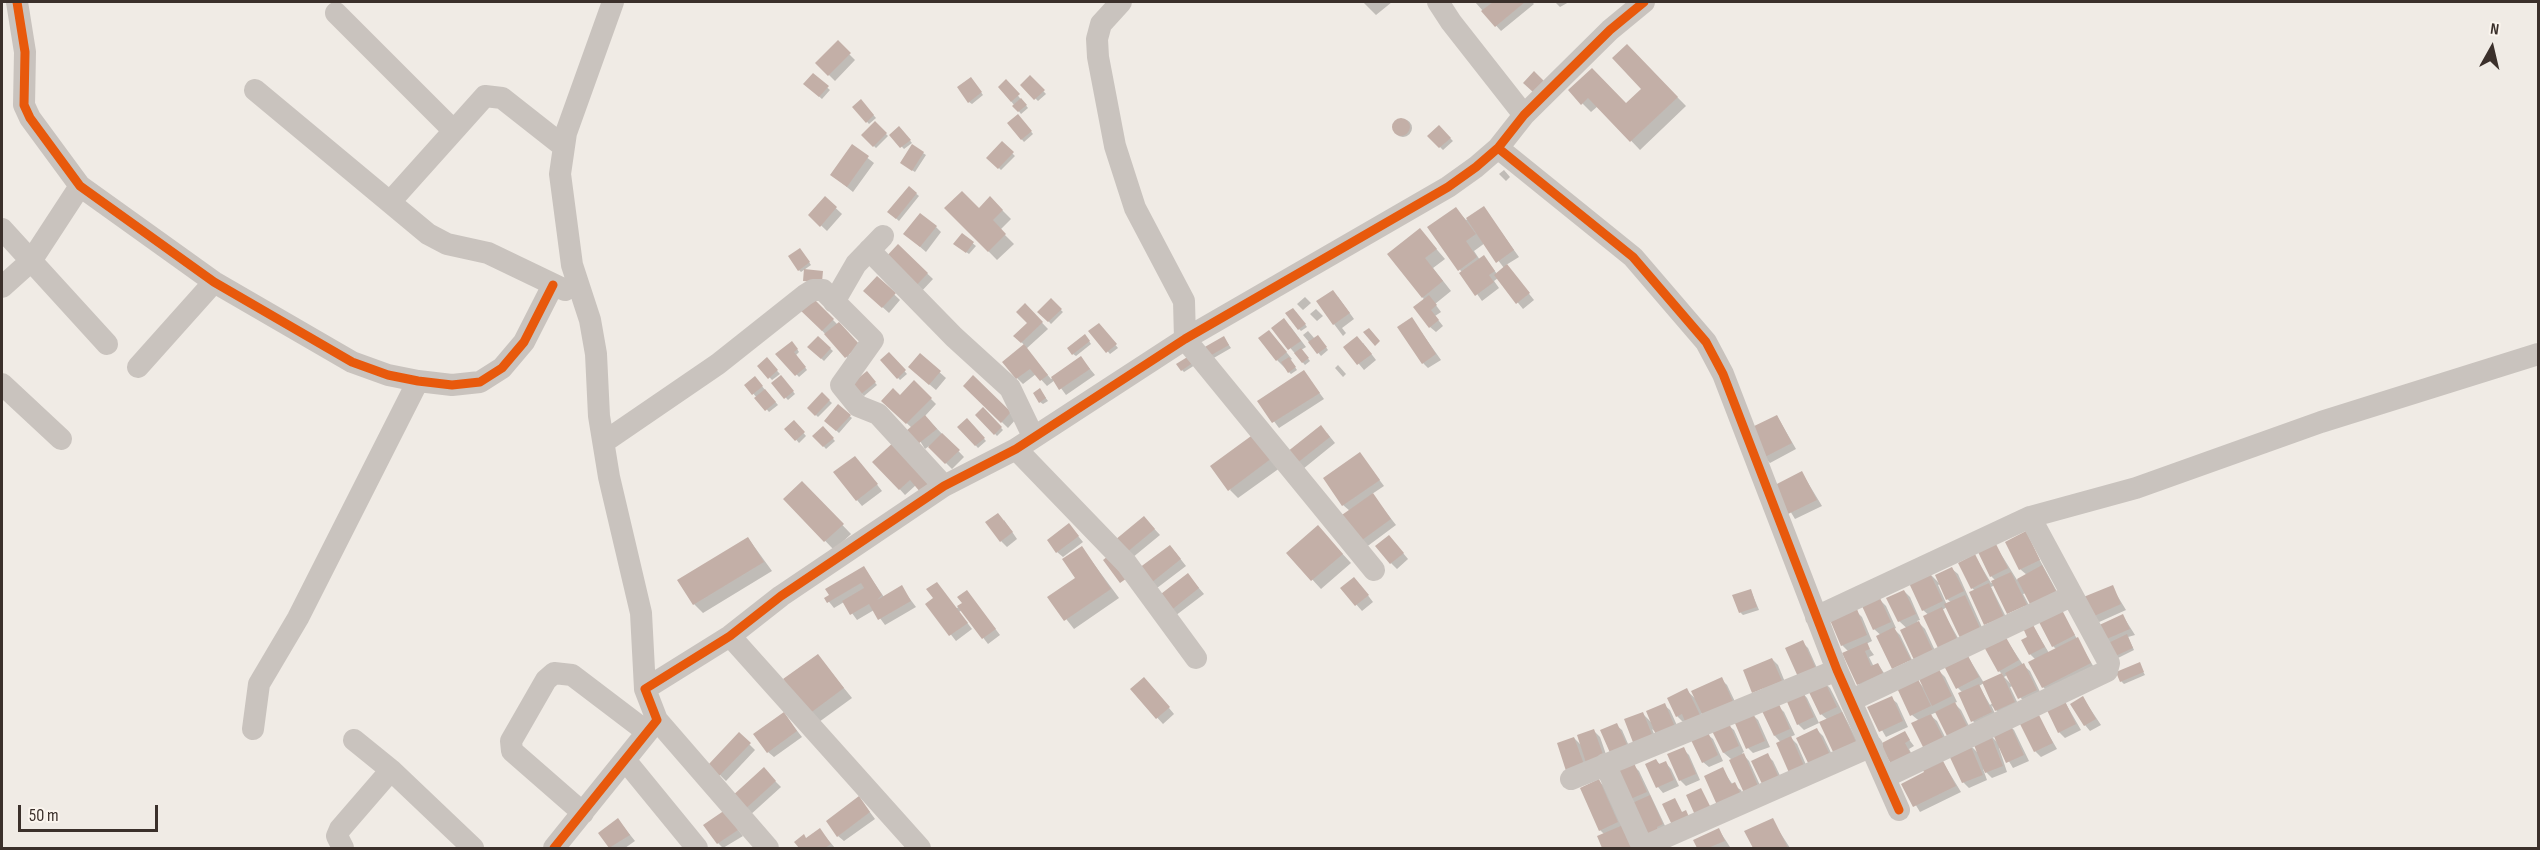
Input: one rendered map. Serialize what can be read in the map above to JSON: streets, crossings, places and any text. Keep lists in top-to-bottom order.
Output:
{
  "scale_bar": "50 m",
  "north": "top"
}
